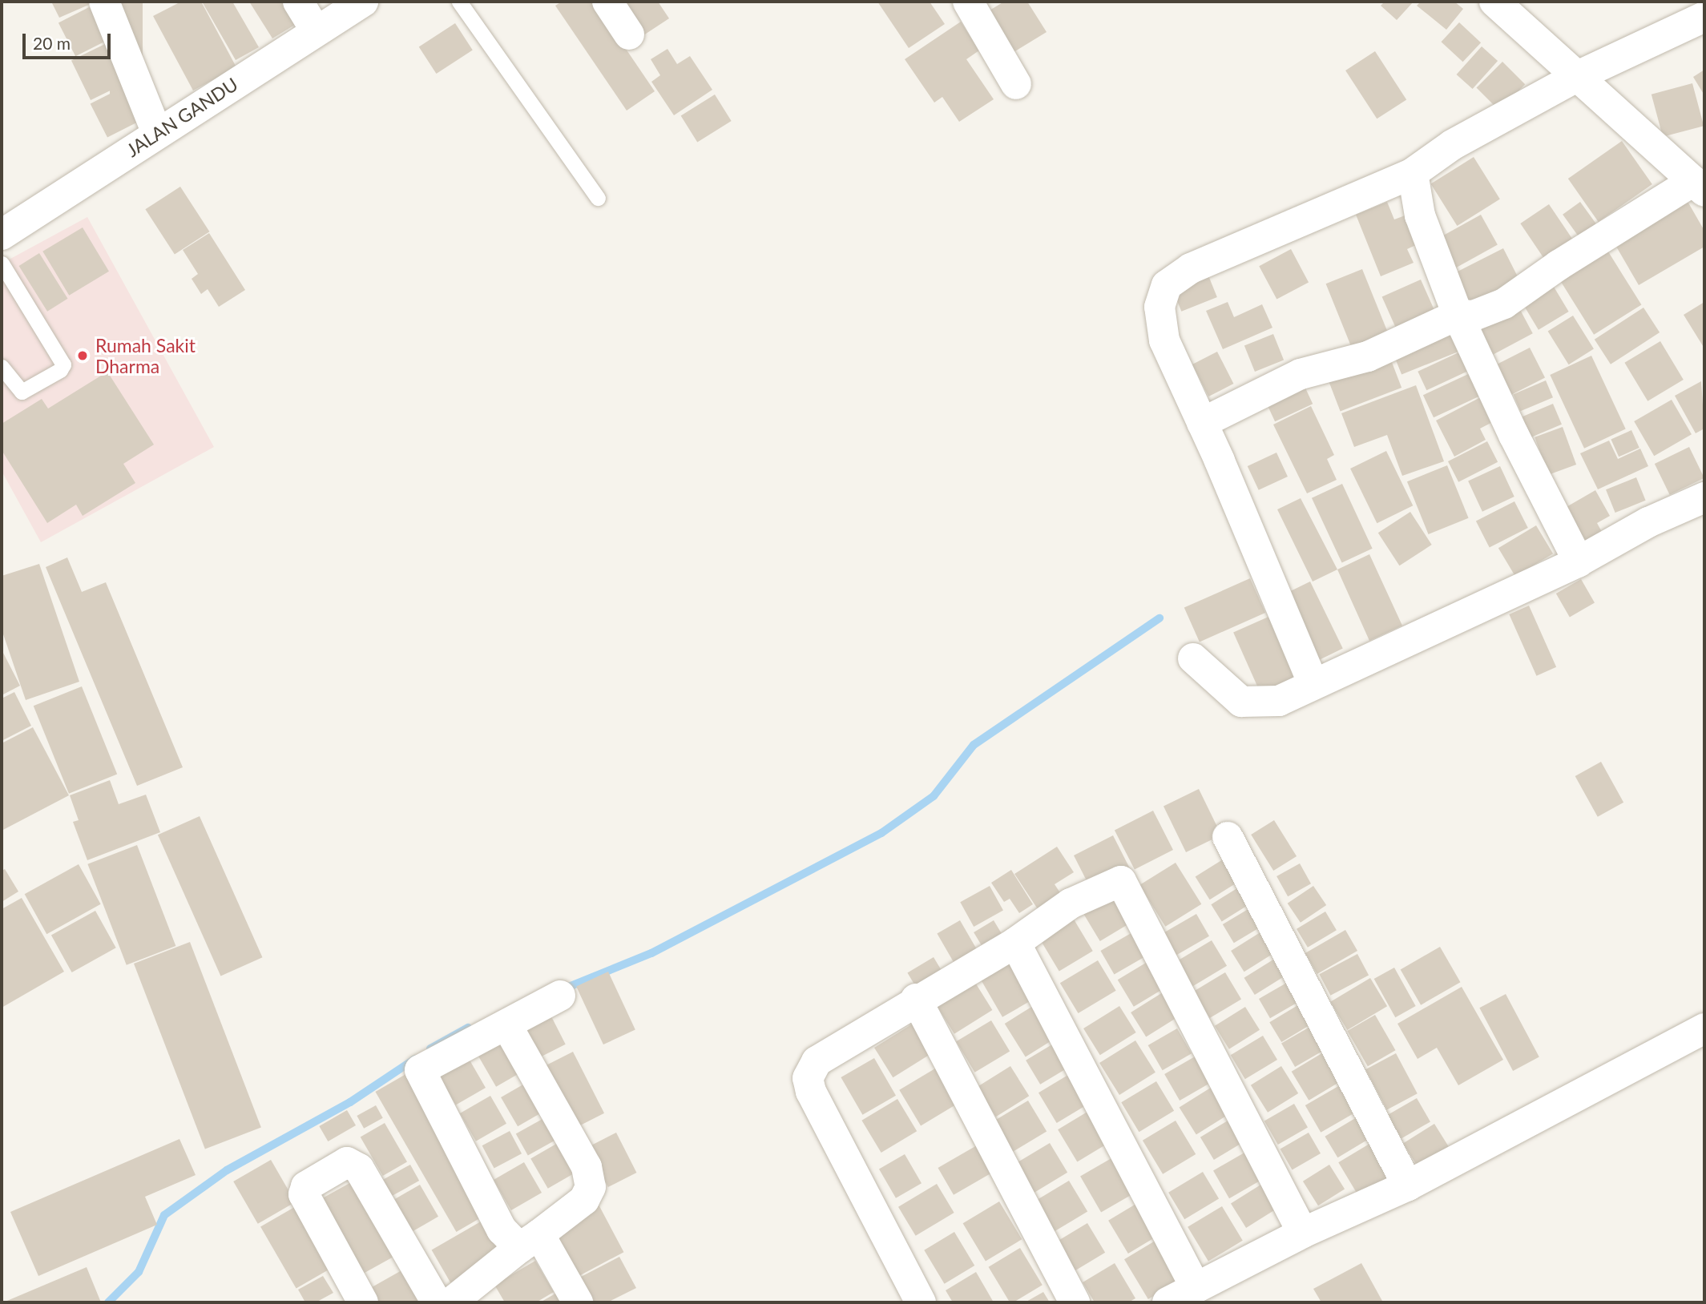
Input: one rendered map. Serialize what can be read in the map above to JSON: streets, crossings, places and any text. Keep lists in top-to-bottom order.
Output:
{
  "streets": {
    "street": ["JALAN GANDU"]
  },
  "places": ["Rumah Sakit Dharma"],
  "scale_bar": "20 m"
}
